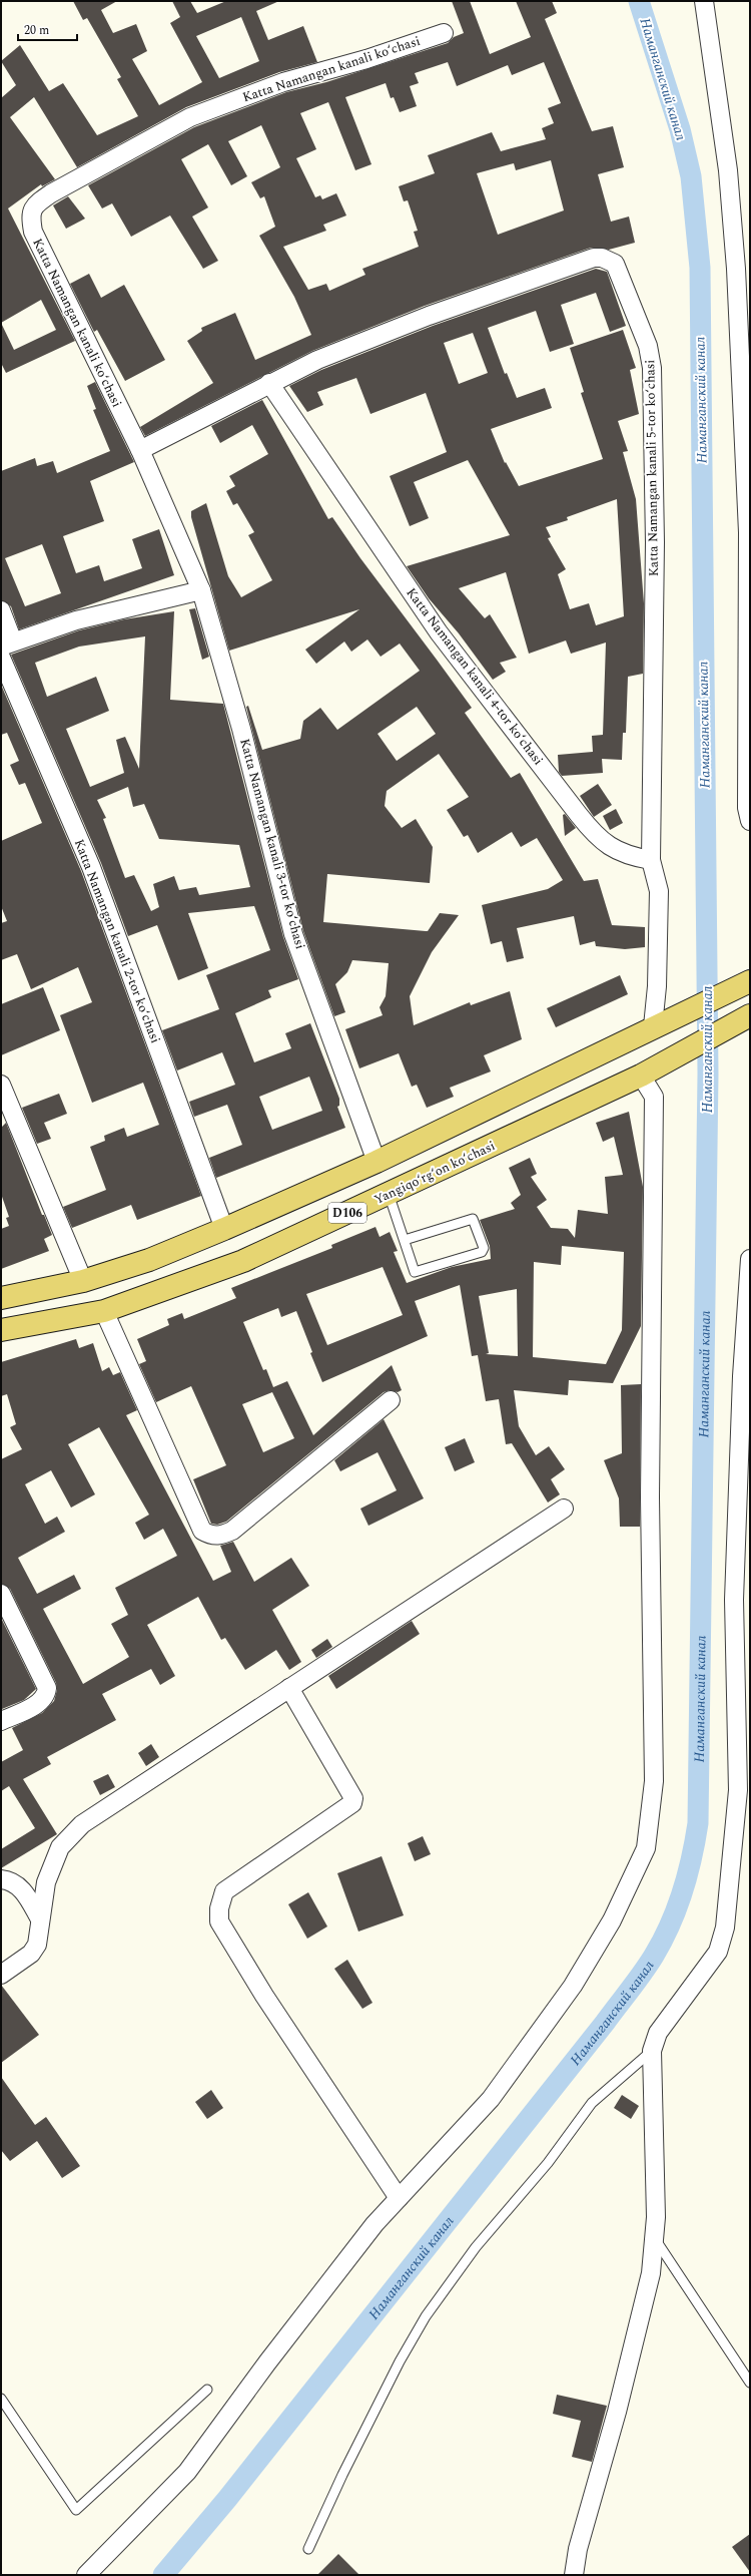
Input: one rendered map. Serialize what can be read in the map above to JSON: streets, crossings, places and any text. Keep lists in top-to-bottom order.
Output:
{
  "streets": {
    "main road": ["Yangiqoʻrgʻon koʻchasi", "D106"],
    "street": [
      "Katta Namangan kanali koʻchasi",
      "Katta Namangan kanali 5-tor koʻchasi",
      "Katta Namangan kanali 4-tor koʻchasi",
      "Katta Namangan kanali 3-tor koʻchasi",
      "Katta Namangan kanali 2-tor koʻchasi"
    ]
  },
  "crossings": [
    ["Katta Namangan kanali koʻchasi", "Katta Namangan kanali 5-tor koʻchasi"],
    ["Katta Namangan kanali koʻchasi", "Katta Namangan kanali 3-tor koʻchasi"],
    ["Katta Namangan kanali 5-tor koʻchasi", "Katta Namangan kanali 4-tor koʻchasi"],
    ["Katta Namangan kanali 5-tor koʻchasi", "D106"],
    ["Katta Namangan kanali 3-tor koʻchasi", "D106"],
    ["Katta Namangan kanali 2-tor koʻchasi", "D106"]
  ],
  "water": ["Наманганский канал"],
  "scale_bar": "20 m"
}
